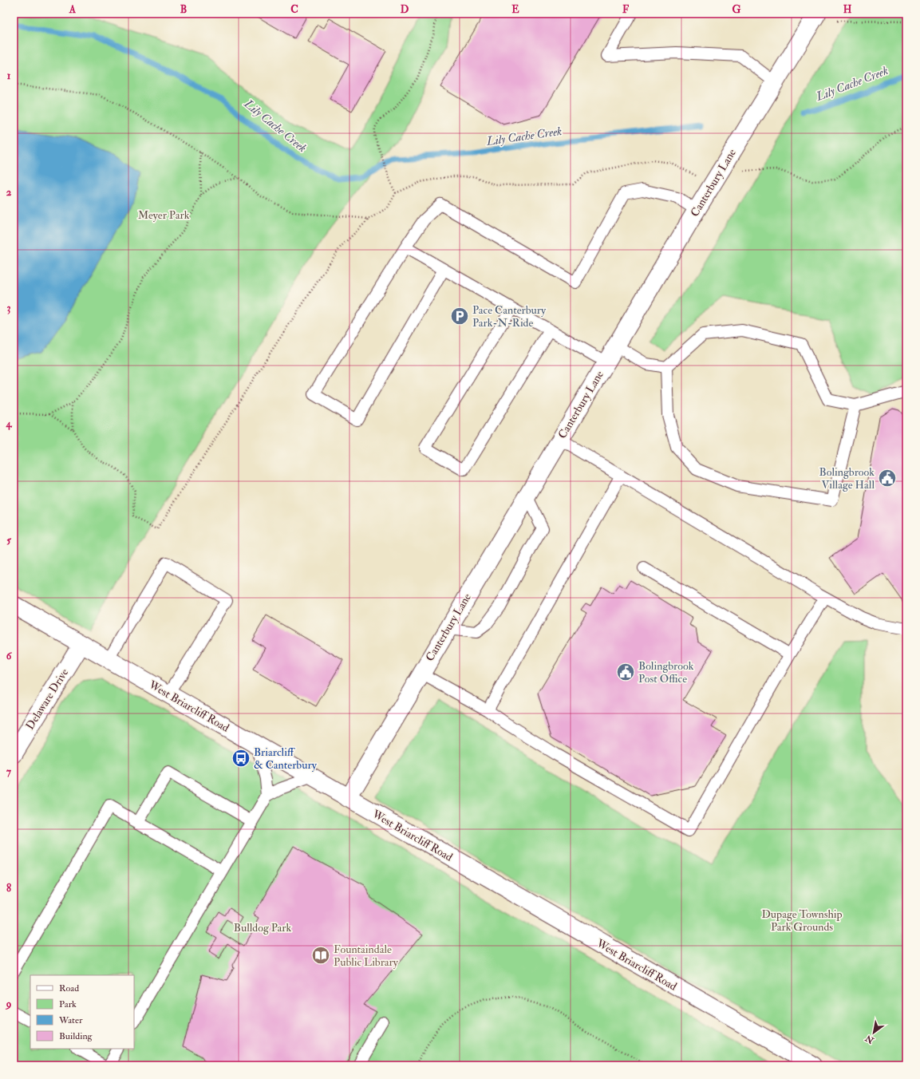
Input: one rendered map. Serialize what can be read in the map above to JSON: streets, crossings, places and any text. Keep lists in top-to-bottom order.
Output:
{
  "streets": {
    "street": ["Canterbury Lane", "Delaware Drive", "West Briarcliff Road"]
  },
  "crossings": [
    ["Canterbury Lane", "West Briarcliff Road"],
    ["Delaware Drive", "West Briarcliff Road"]
  ],
  "water": ["Lily Cache Creek"],
  "parks": ["Meyer Park", "Dupage Township Park Grounds", "Bulldog Park"],
  "places": {
    "parking": ["Pace Canterbury Park-N-Ride"],
    "public building": ["Bolingbrook Village Hall", "Bolingbrook Post Office"],
    "bus stop": ["Briarcliff & Canterbury"],
    "library": ["Fountaindale Public Library"]
  },
  "legend": [
    "Road",
    "Park",
    "Water",
    "Building"
  ],
  "north": "bottom left",
  "grid": {
    "columns": [
      "A",
      "B",
      "C",
      "D",
      "E",
      "F",
      "G",
      "H"
    ],
    "rows": [
      "1",
      "2",
      "3",
      "4",
      "5",
      "6",
      "7",
      "8",
      "9"
    ]
  }
}
